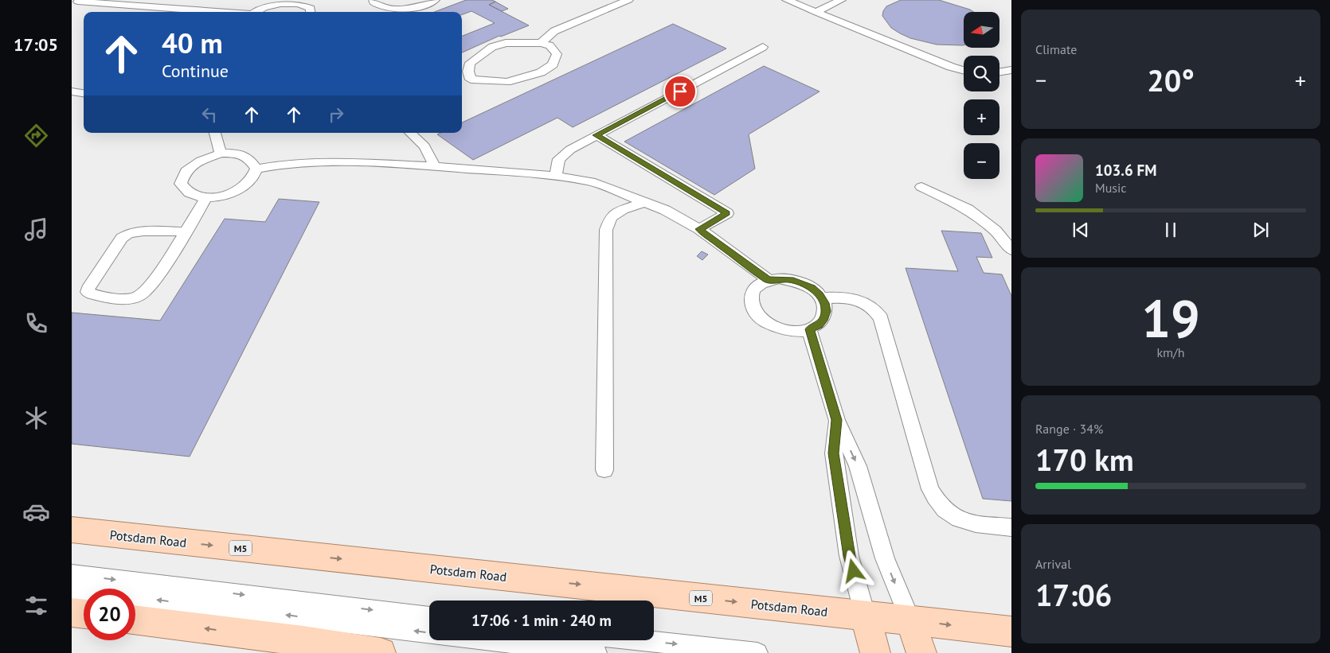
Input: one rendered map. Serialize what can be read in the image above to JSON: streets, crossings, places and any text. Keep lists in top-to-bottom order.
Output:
{
  "streets": {
    "main road": ["Potsdam Road", "M5"]
  },
  "one_way": ["Potsdam Road"],
  "north": "left",
  "page": {
    "tabs": "17:05",
    "tile": [
      "Climate",
      ["19", "km/h"],
      ["Range · 34%", "170 km"],
      ["Arrival", "17:06"]
    ],
    "map_buttons": ["+", "−"],
    "turn": ["40 m", "Continue"],
    "heat": ["−", "20°", "+"],
    "song": ["103.6 FM", "Music"],
    "limit": "20",
    "trip": "17:06 · 1 min · 240 m"
  }
}
